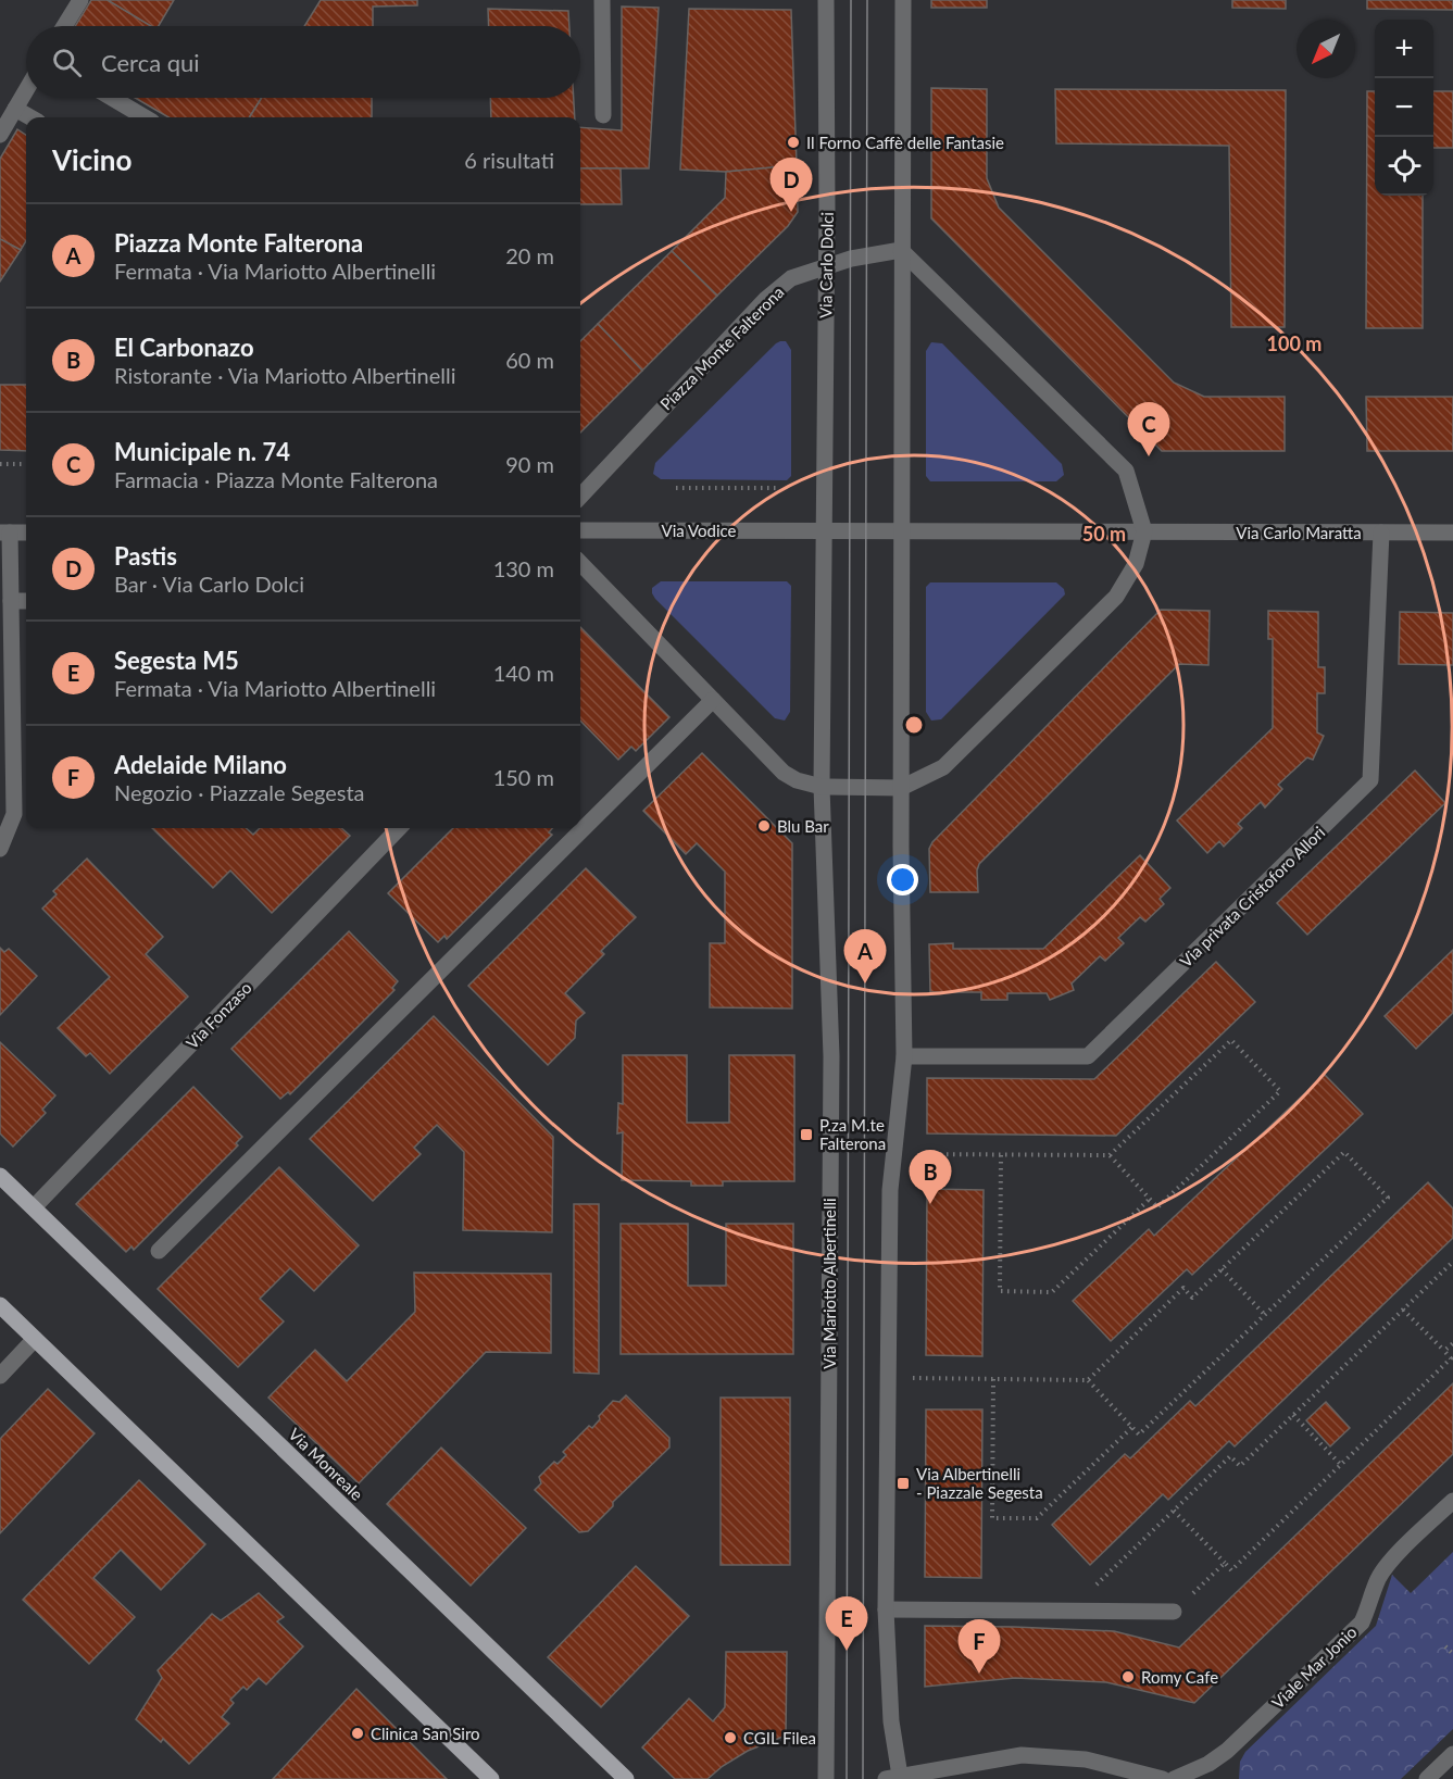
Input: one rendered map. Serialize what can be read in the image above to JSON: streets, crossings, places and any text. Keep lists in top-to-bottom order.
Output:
{
  "streets": {
    "main road": ["Via Monreale"],
    "street": [
      "Via Carlo Dolci",
      "Piazza Monte Falterona",
      "Via Vodice",
      "Via Carlo Maratta",
      "Via privata Cristoforo Allori",
      "Via Fonzaso",
      "Via Mariotto Albertinelli",
      "Viale Mar Jonio"
    ]
  },
  "crossings": [
    ["Via Carlo Dolci", "Piazza Monte Falterona"],
    ["Via Carlo Dolci", "Via Vodice"],
    ["Via Carlo Maratta", "Via privata Cristoforo Allori"],
    ["Via Fonzaso", "Via Monreale"]
  ],
  "places": {
    "other": [
      "Il Forno Caffè delle Fantasie",
      "Blu Bar",
      "Romy Cafe",
      "Clinica San Siro",
      "CGIL Filea"
    ],
    "transit": ["P.za M.te Falterona", "Via Albertinelli - Piazzale Segesta"]
  },
  "north": "bottom left",
  "page": {
    "map_buttons": ["+", "−"],
    "search": "Cerca qui",
    "heading": ["Vicino", "6 risultati"],
    "pins": [
      "D",
      "C",
      "A",
      "B",
      "E",
      "F"
    ],
    "list": [
      {
        "mark": "A",
        "name": "Piazza Monte Falterona",
        "note": "Fermata · Via Mariotto Albertinelli",
        "value": "20 m"
      },
      {
        "mark": "B",
        "name": "El Carbonazo",
        "note": "Ristorante · Via Mariotto Albertinelli",
        "value": "60 m"
      },
      {
        "mark": "C",
        "name": "Municipale n. 74",
        "note": "Farmacia · Piazza Monte Falterona",
        "value": "90 m"
      },
      {
        "mark": "D",
        "name": "Pastis",
        "note": "Bar · Via Carlo Dolci",
        "value": "130 m"
      },
      {
        "mark": "E",
        "name": "Segesta M5",
        "note": "Fermata · Via Mariotto Albertinelli",
        "value": "140 m"
      },
      {
        "mark": "F",
        "name": "Adelaide Milano",
        "note": "Negozio · Piazzale Segesta",
        "value": "150 m"
      }
    ]
  },
  "rings": ["100 m", "50 m"]
}
